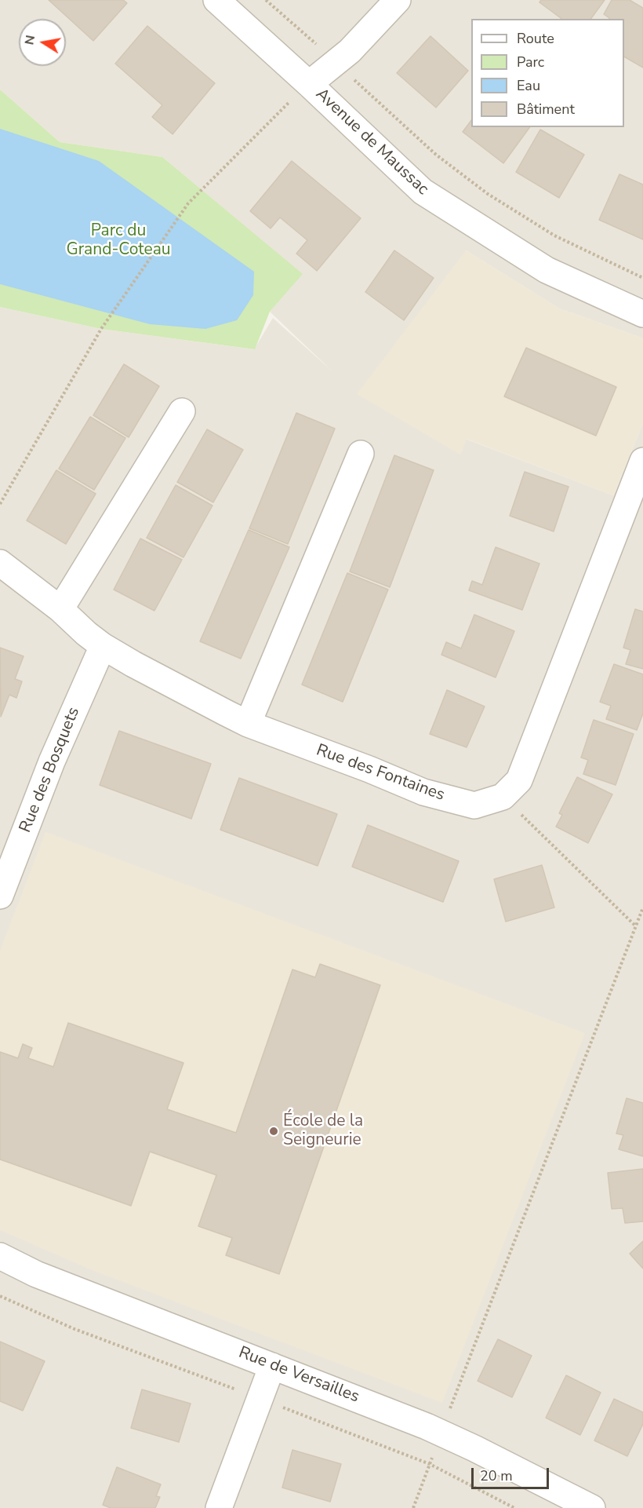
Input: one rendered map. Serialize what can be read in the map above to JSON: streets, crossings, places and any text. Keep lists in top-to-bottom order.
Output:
{
  "streets": {
    "street": [
      "Avenue de Maussac",
      "Rue des Bosquets",
      "Rue des Fontaines",
      "Rue de Versailles"
    ]
  },
  "crossings": [
    ["Rue des Bosquets", "Rue des Fontaines"]
  ],
  "parks": ["Parc du Grand-Coteau"],
  "places": ["École de la Seigneurie"],
  "legend": [
    "Route",
    "Parc",
    "Eau",
    "Bâtiment"
  ],
  "scale_bar": "20 m",
  "north": "left"
}
